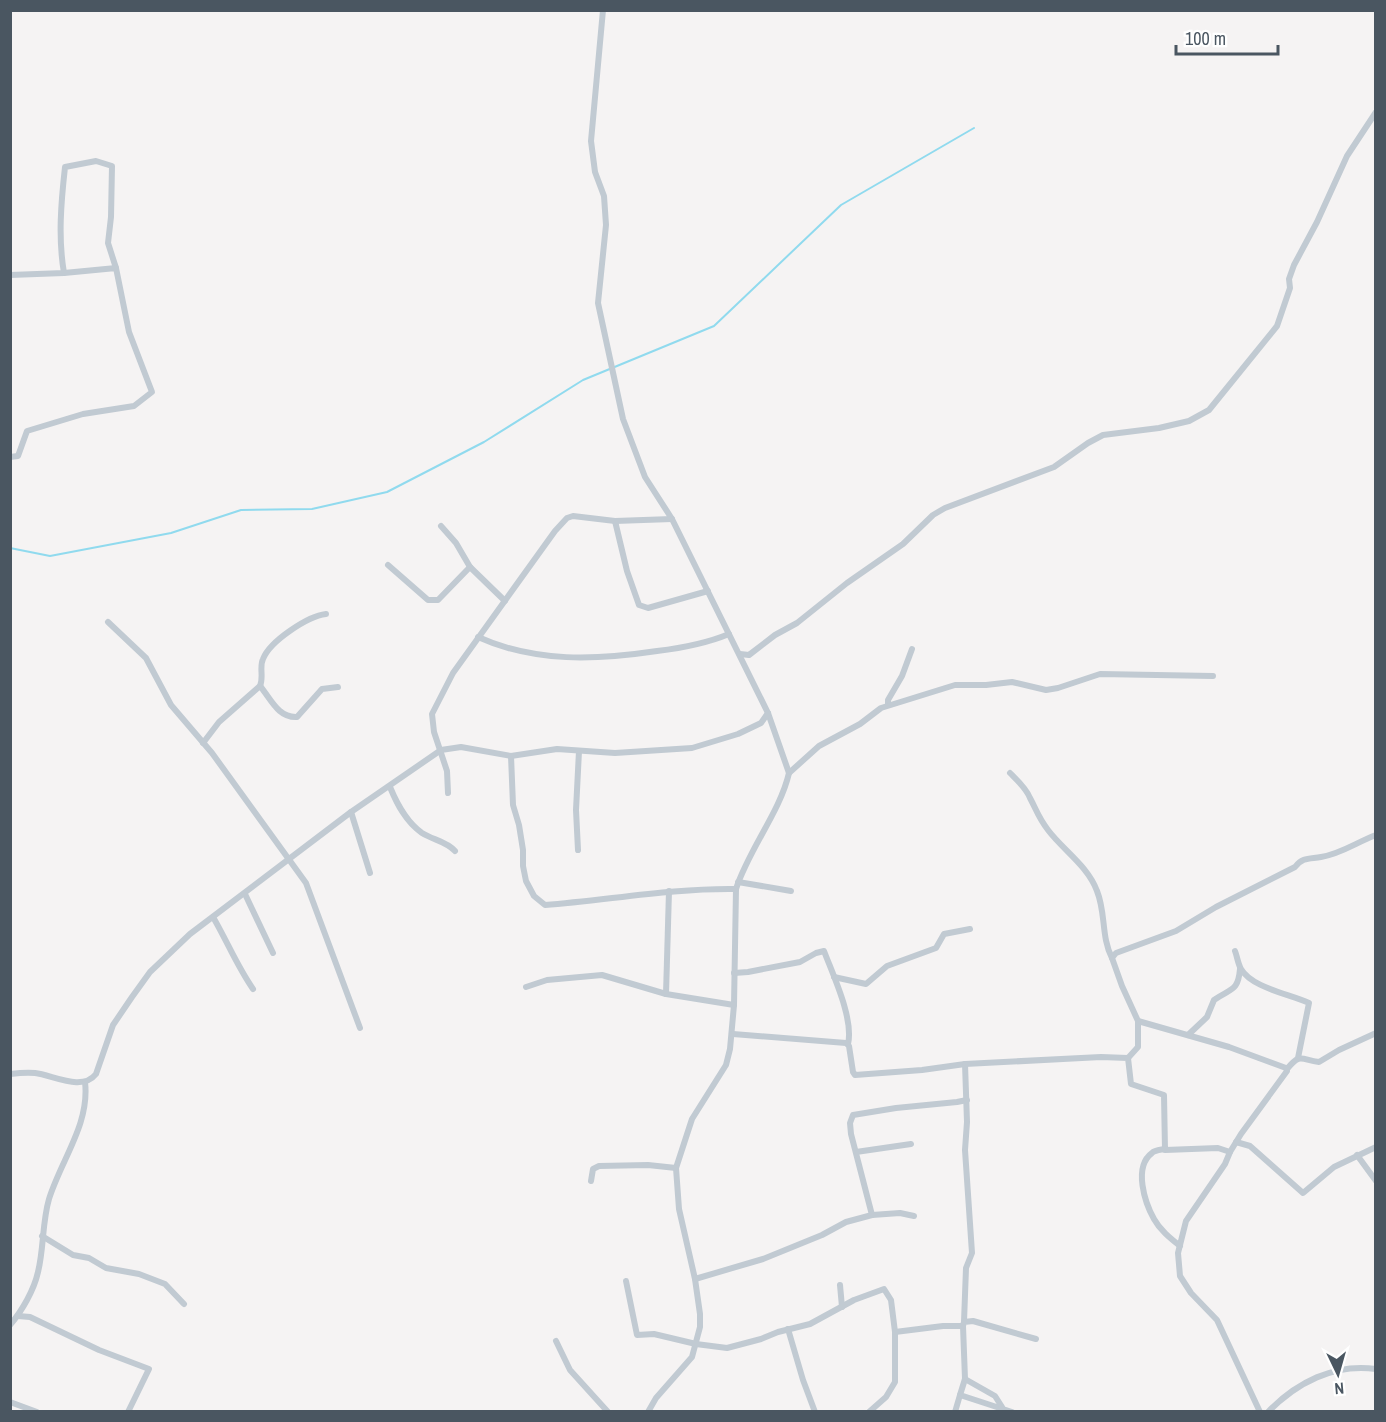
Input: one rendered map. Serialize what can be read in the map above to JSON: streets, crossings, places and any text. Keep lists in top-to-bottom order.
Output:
{
  "scale_bar": "100 m",
  "north": "bottom"
}
